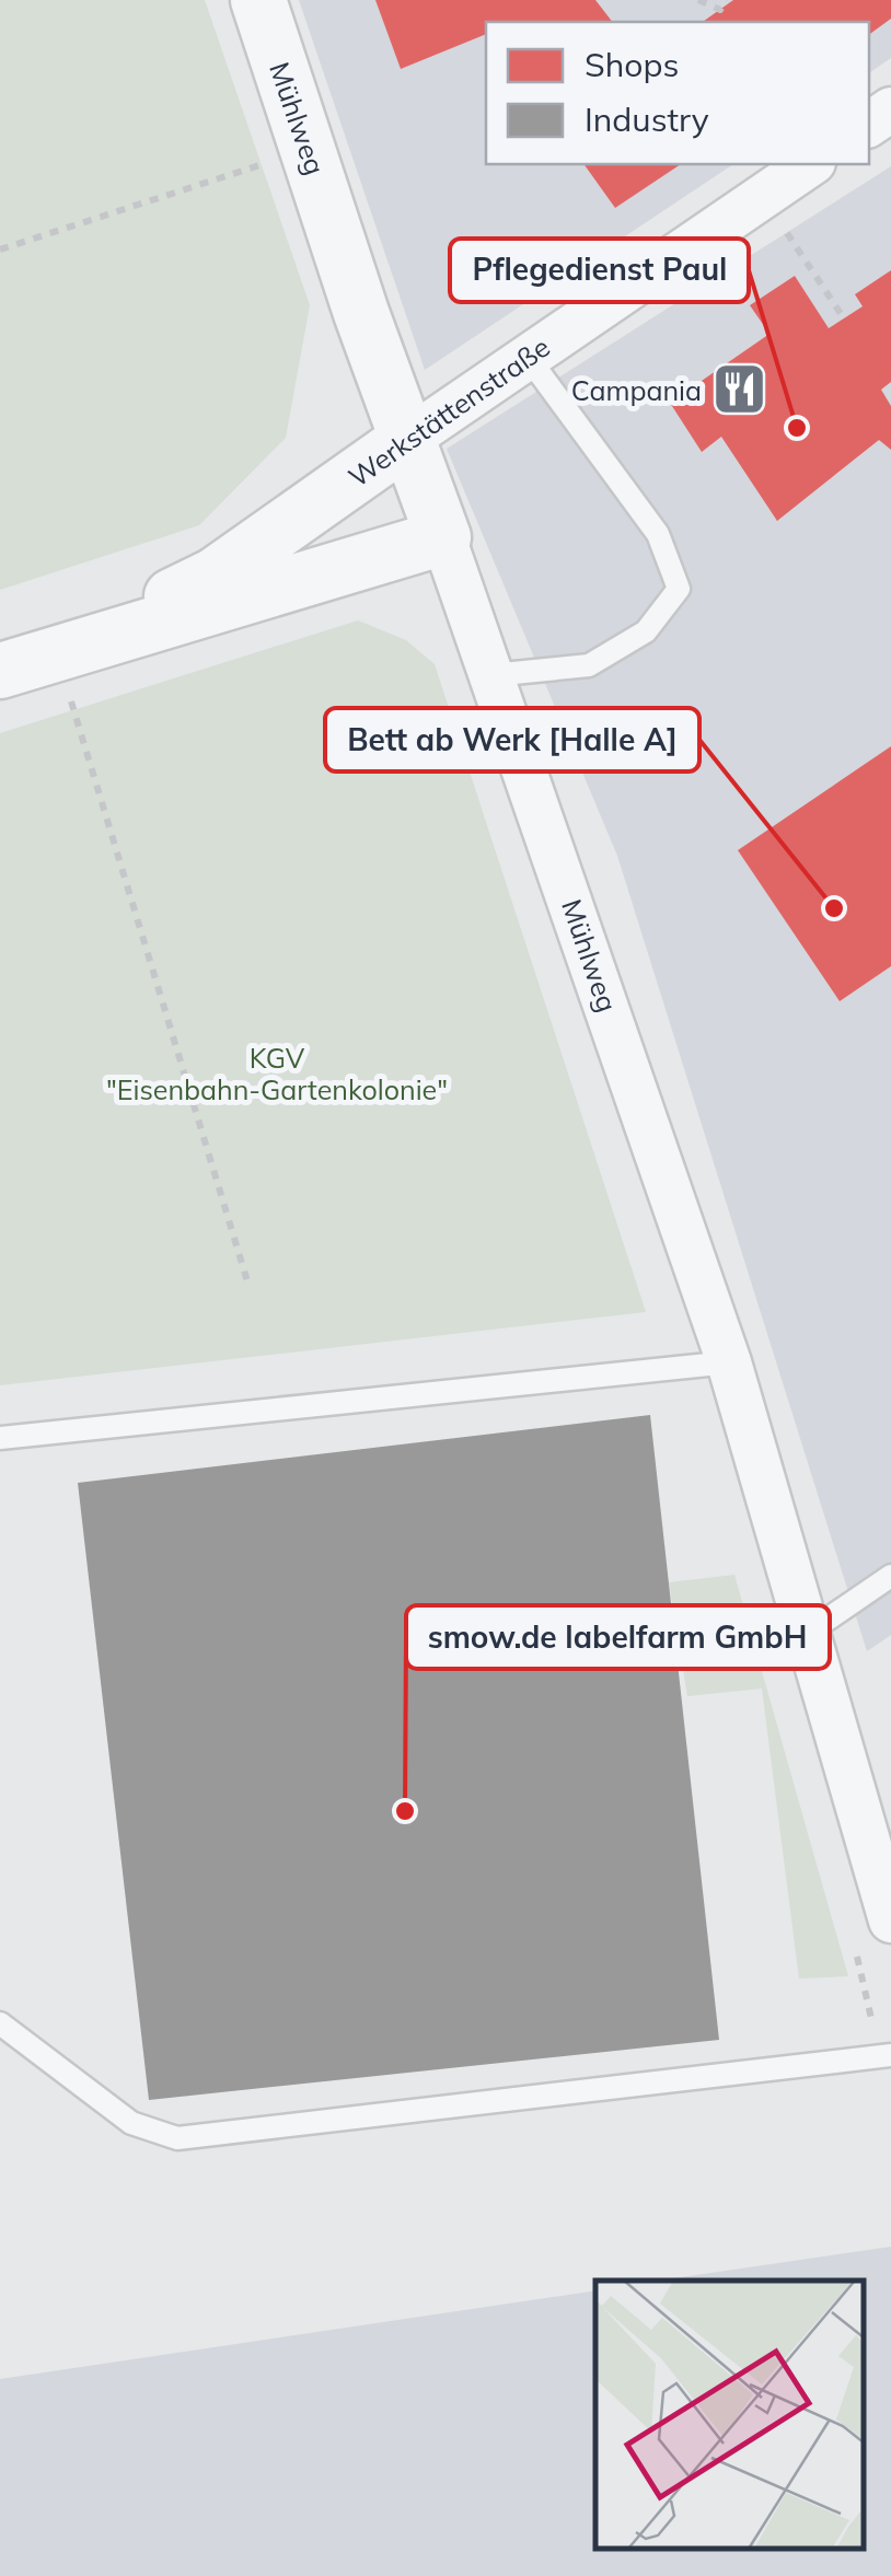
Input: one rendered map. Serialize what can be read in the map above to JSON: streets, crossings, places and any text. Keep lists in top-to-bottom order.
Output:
{
  "streets": {
    "street": ["Mühlweg", "Werkstättenstraße"]
  },
  "crossings": [
    ["Mühlweg", "Werkstättenstraße"]
  ],
  "parks": ["KGV \"Eisenbahn-Gartenkolonie\""],
  "places": {
    "restaurant": ["Campania"],
    "other": ["Pflegedienst Paul", "Bett ab Werk [Halle A]", "smow.de labelfarm GmbH"]
  },
  "legend": ["Shops", "Industry"]
}
